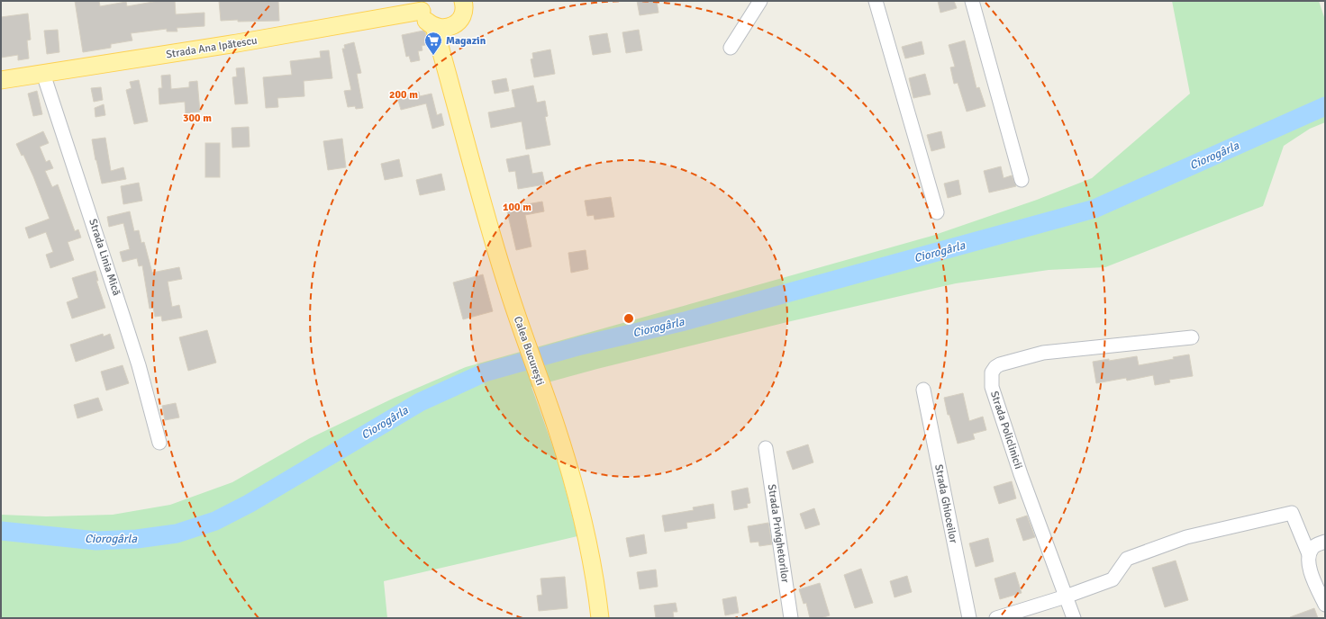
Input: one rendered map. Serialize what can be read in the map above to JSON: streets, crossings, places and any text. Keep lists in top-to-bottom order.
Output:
{
  "streets": {
    "main road": ["Strada Ana Ipătescu", "Calea București"],
    "street": [
      "Strada Linia Mică",
      "Strada Policlinicii",
      "Strada Ghioceilor",
      "Strada Privighetorilor"
    ]
  },
  "crossings": [
    ["Strada Ana Ipătescu", "Strada Linia Mică"]
  ],
  "water": ["Ciorogârla"],
  "places": {
    "supermarket": ["Magazin"]
  },
  "rings": ["200 m", "300 m", "100 m"]
}
